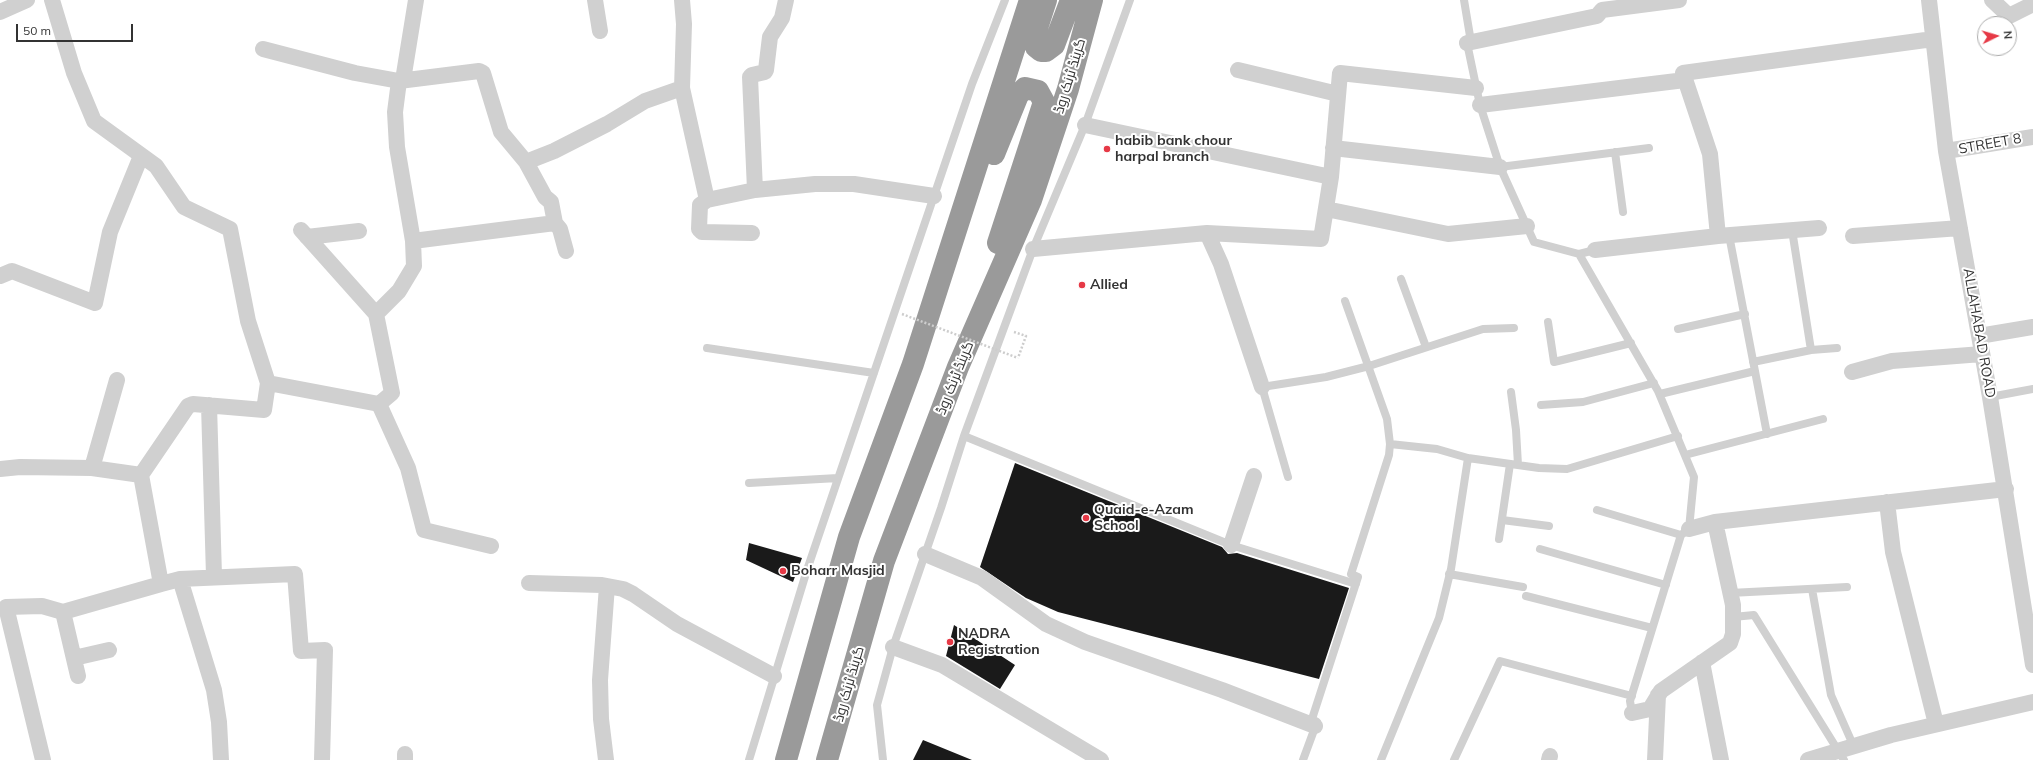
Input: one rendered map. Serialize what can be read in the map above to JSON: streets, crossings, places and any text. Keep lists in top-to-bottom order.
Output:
{
  "streets": {
    "highway": ["گرینڈ ٹرنک روڈ"],
    "street": ["STREET 8", "ALLAHABAD ROAD"]
  },
  "crossings": [
    ["STREET 8", "ALLAHABAD ROAD"]
  ],
  "places": [
    "habib bank chour harpal branch",
    "Allied",
    "Quaid-e-Azam School",
    "Boharr Masjid",
    "NADRA Registration"
  ],
  "scale_bar": "50 m",
  "north": "right"
}
